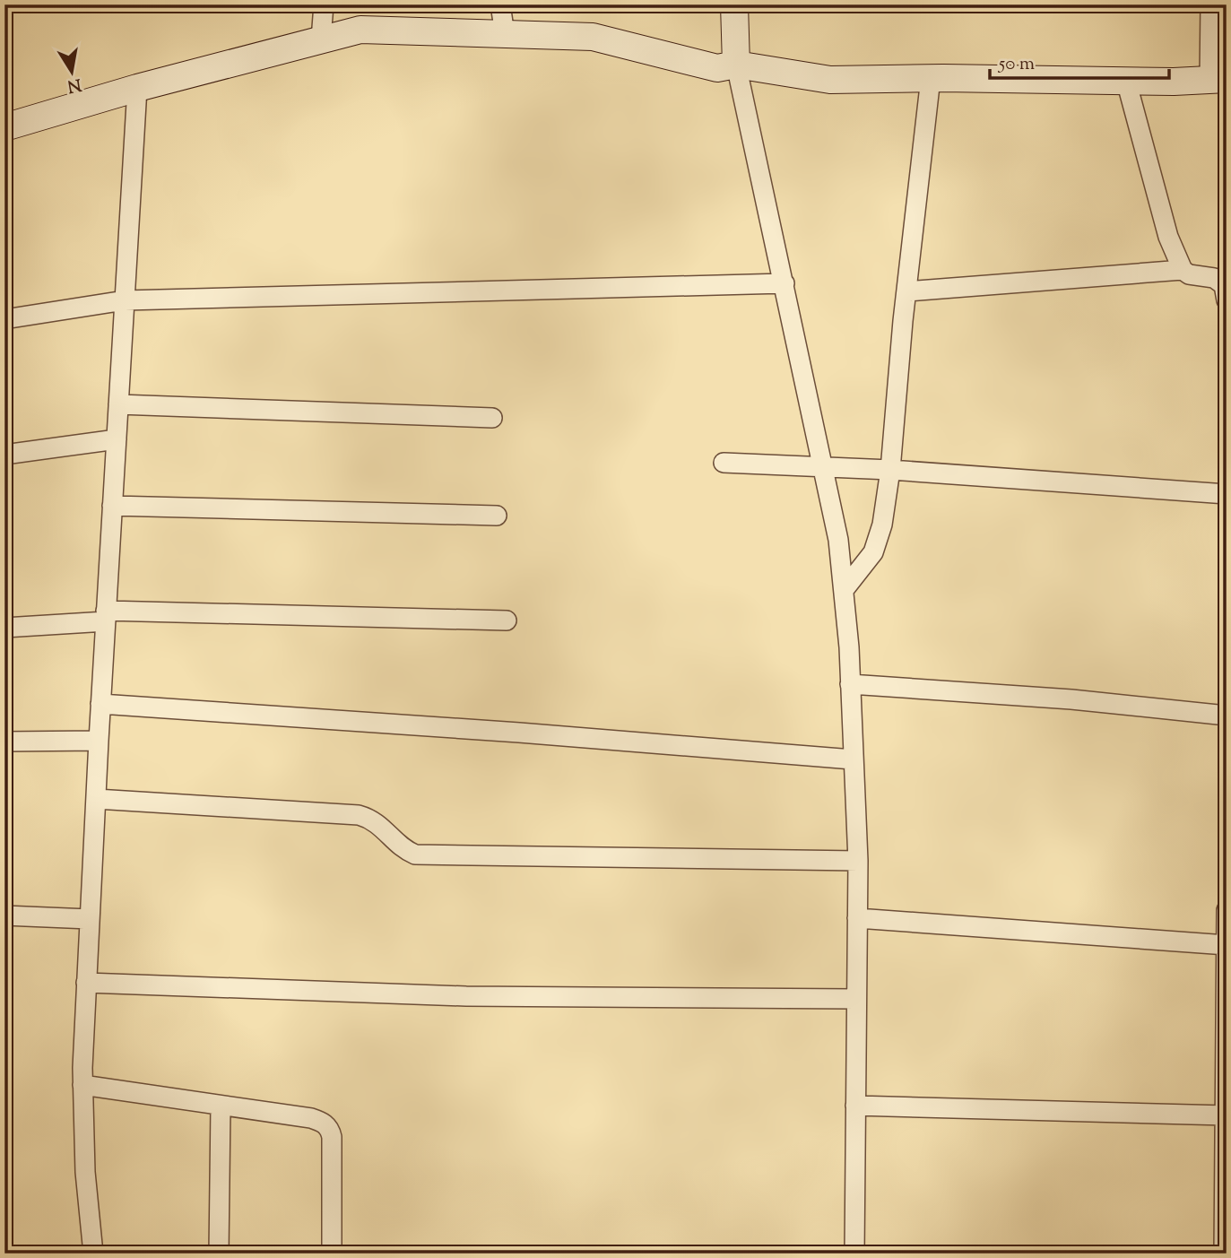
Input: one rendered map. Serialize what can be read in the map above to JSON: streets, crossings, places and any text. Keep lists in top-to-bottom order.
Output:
{
  "scale_bar": "50 m",
  "north": "bottom"
}
